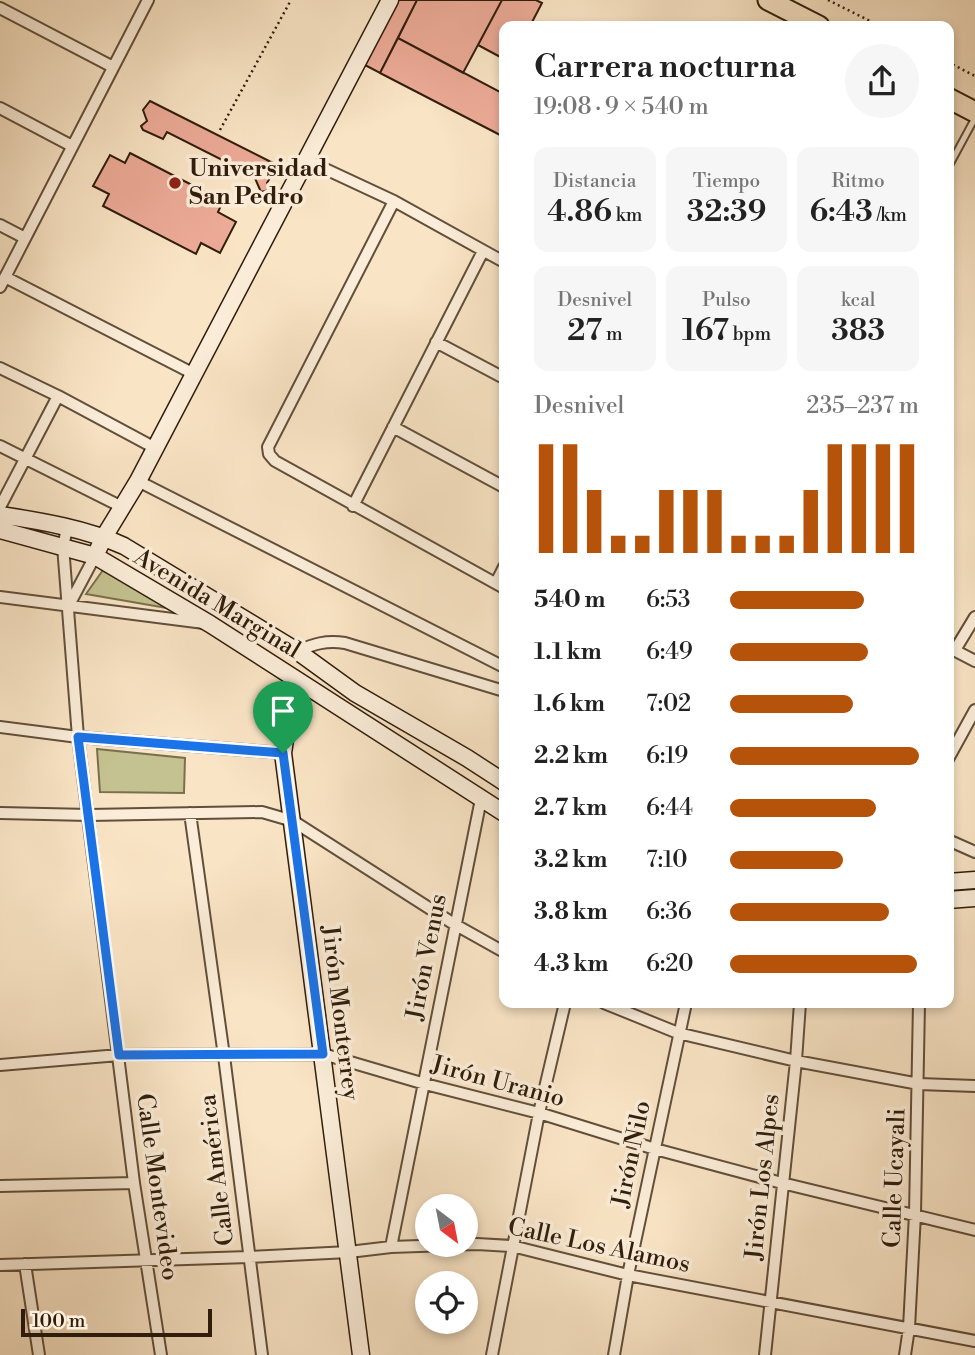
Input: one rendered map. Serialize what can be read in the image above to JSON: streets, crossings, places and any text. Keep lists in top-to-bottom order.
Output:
{
  "streets": {
    "main road": ["Avenida Marginal", "Jirón Monterrey"],
    "street": [
      "Jirón Venus",
      "Jirón Uranio",
      "Jirón Nilo",
      "Calle América",
      "Jirón Los Alpes",
      "Calle Ucayali",
      "Calle Montevideo",
      "Calle Los Alamos"
    ]
  },
  "crossings": [
    ["Avenida Marginal", "Jirón Venus"],
    ["Avenida Marginal", "Jirón Monterrey"],
    ["Avenida Marginal", "Calle Montevideo"],
    ["Jirón Venus", "Jirón Uranio"],
    ["Jirón Venus", "Calle Los Alamos"],
    ["Jirón Monterrey", "Jirón Uranio"],
    ["Jirón Monterrey", "Calle Los Alamos"],
    ["Jirón Uranio", "Jirón Nilo"],
    ["Jirón Uranio", "Calle América"],
    ["Jirón Uranio", "Jirón Los Alpes"],
    ["Jirón Uranio", "Calle Ucayali"],
    ["Jirón Uranio", "Calle Montevideo"],
    ["Jirón Nilo", "Calle Los Alamos"],
    ["Calle América", "Calle Los Alamos"],
    ["Jirón Los Alpes", "Calle Los Alamos"],
    ["Calle Ucayali", "Calle Los Alamos"],
    ["Calle Montevideo", "Calle Los Alamos"]
  ],
  "places": ["Universidad San Pedro"],
  "scale_bar": "100 m",
  "north": "bottom right",
  "page": {
    "heading": ["Carrera nocturna", "19:08 · 9 × 540 m"],
    "stats": [
      ["Distancia", "4.86 km"],
      ["Tiempo", "32:39"],
      ["Ritmo", "6:43 /km"],
      ["Desnivel", "27 m"],
      ["Pulso", "167 bpm"],
      ["kcal", "383"]
    ],
    "chart": ["Desnivel", "235–237 m"],
    "list": [
      {
        "name": "540 m",
        "note": "6:53"
      },
      {
        "name": "1.1 km",
        "note": "6:49"
      },
      {
        "name": "1.6 km",
        "note": "7:02"
      },
      {
        "name": "2.2 km",
        "note": "6:19"
      },
      {
        "name": "2.7 km",
        "note": "6:44"
      },
      {
        "name": "3.2 km",
        "note": "7:10"
      },
      {
        "name": "3.8 km",
        "note": "6:36"
      },
      {
        "name": "4.3 km",
        "note": "6:20"
      }
    ],
    "scale": "100 m"
  }
}
